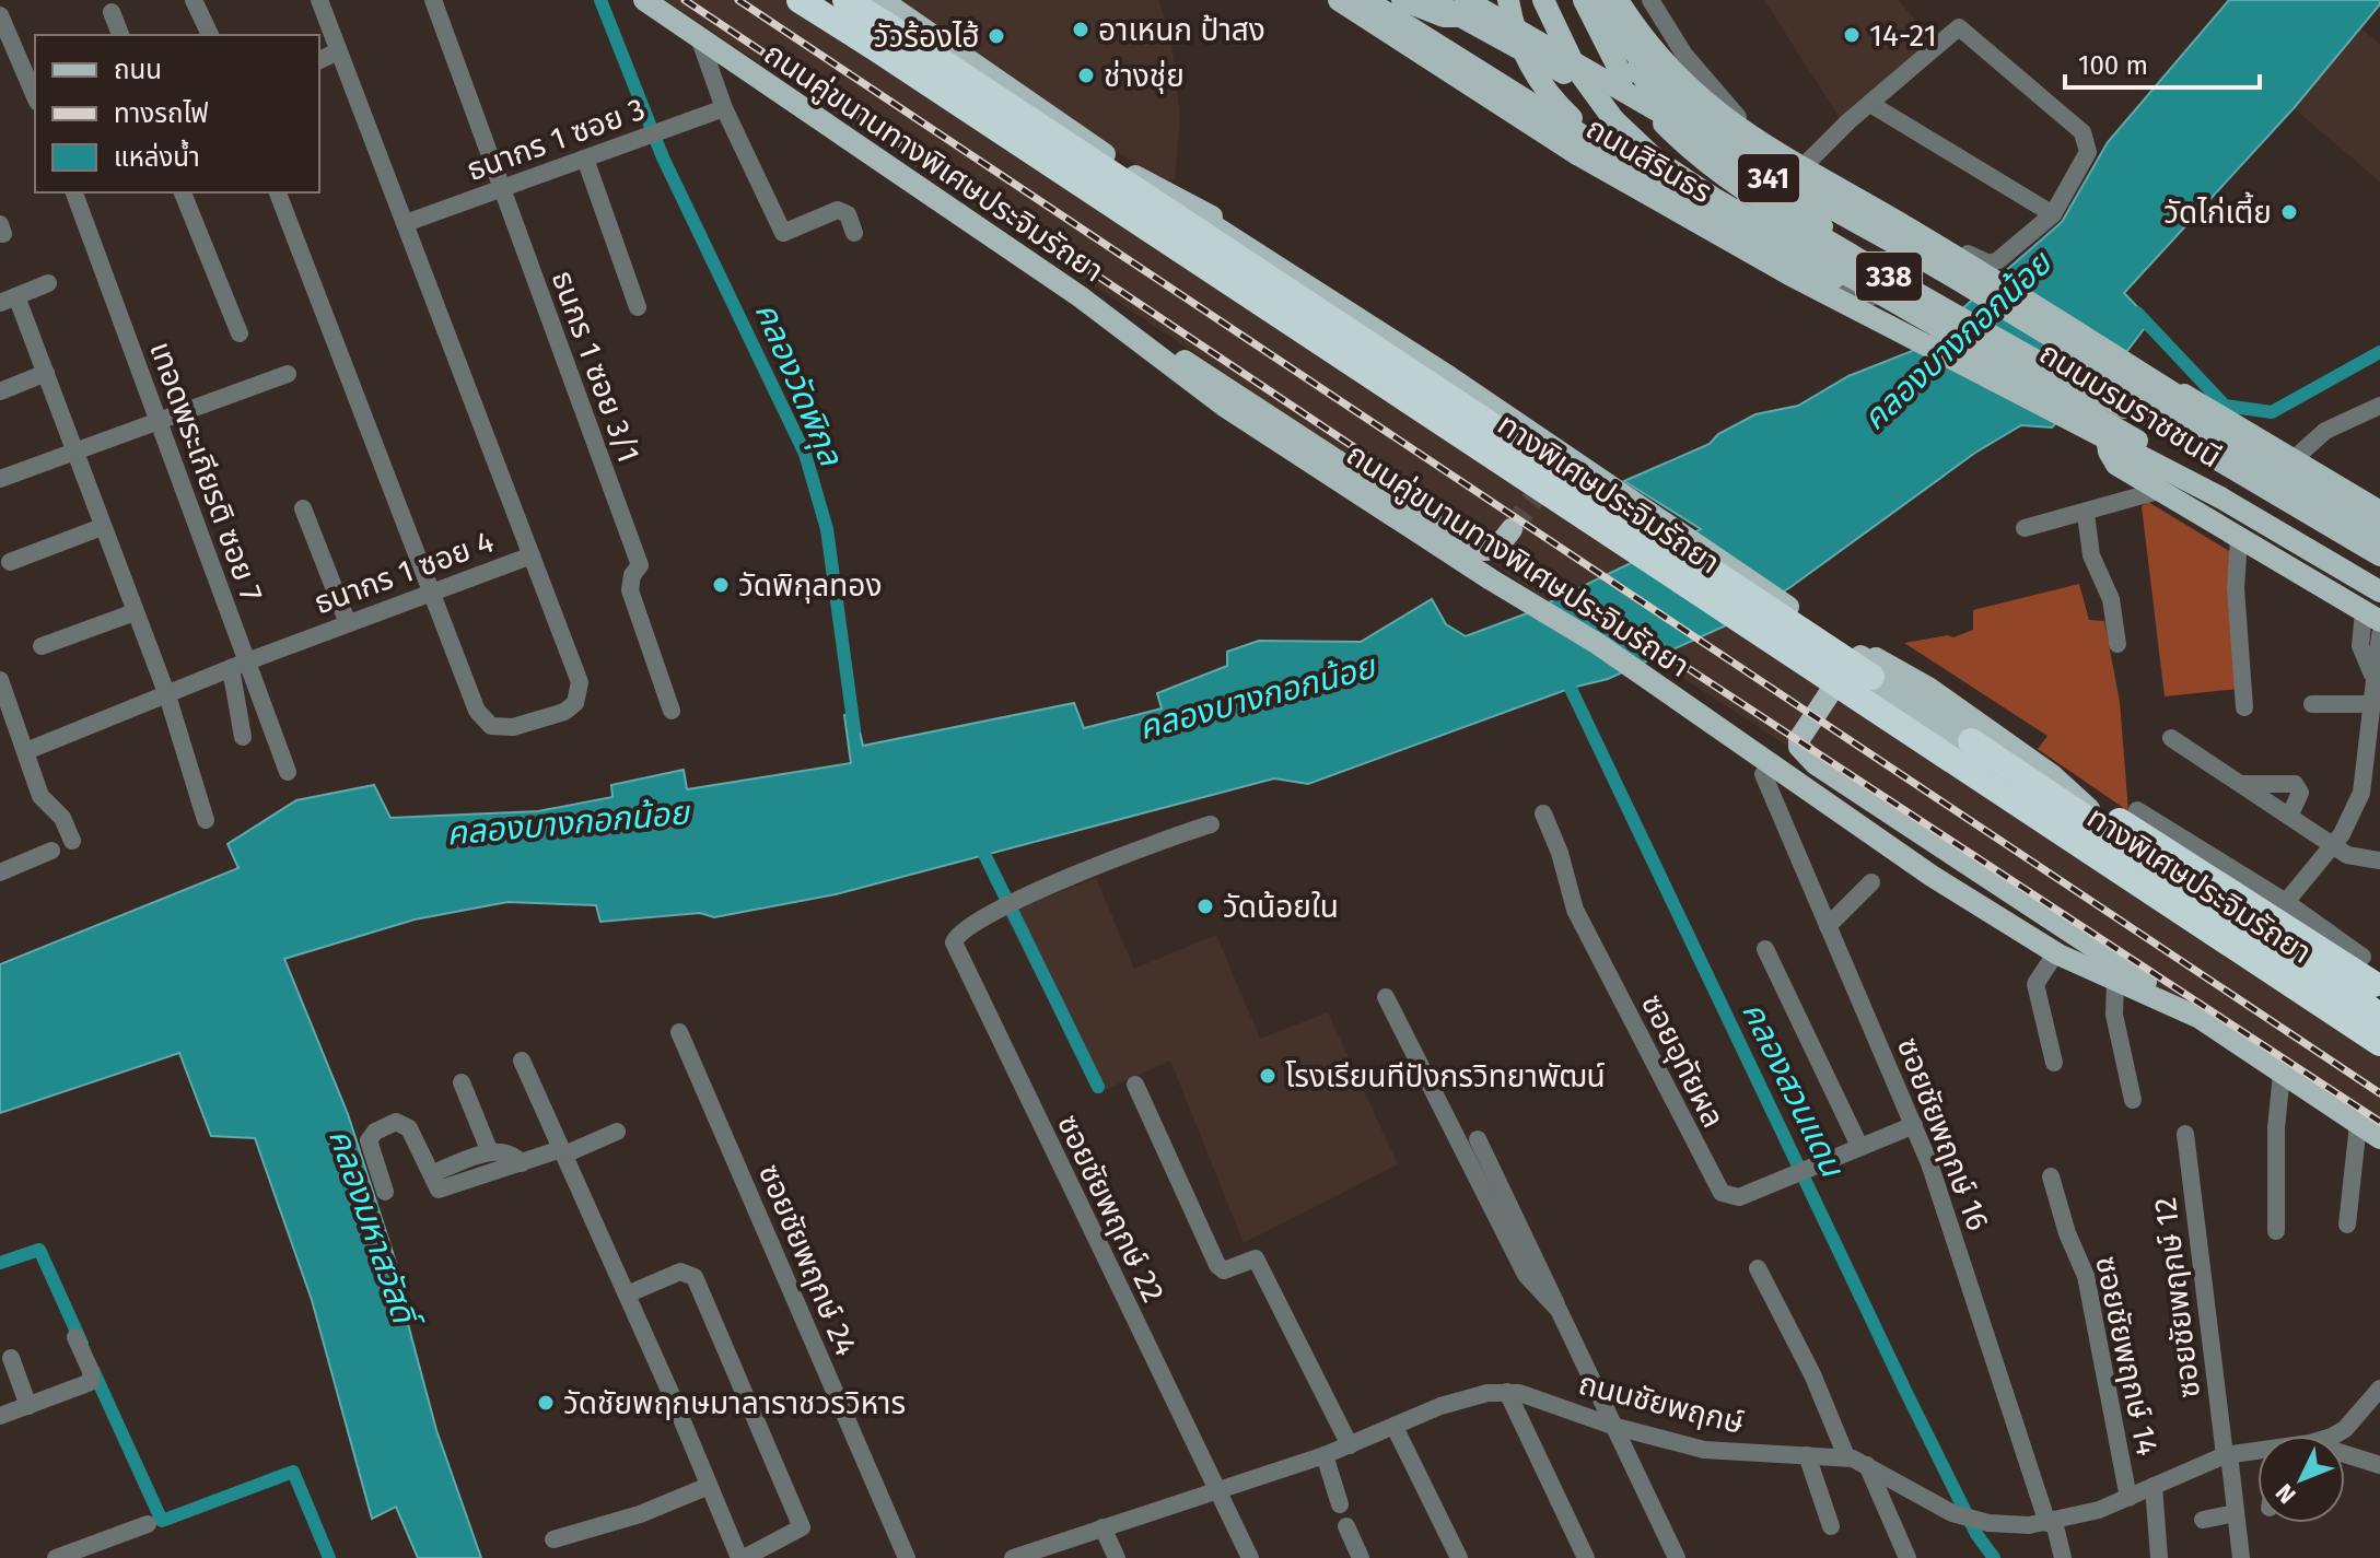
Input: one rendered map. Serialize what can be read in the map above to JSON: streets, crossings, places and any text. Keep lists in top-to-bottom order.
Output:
{
  "streets": {
    "highway": ["ทางพิเศษประจิมรัถยา"],
    "main road": [
      "ถนนสิรินธร",
      "ถนนคู่ขนานทางพิเศษประจิมรัถยา",
      "341",
      "338",
      "ถนนบรมราชชนนี"
    ],
    "street": [
      "ธนากร 1 ซอย 3",
      "ธนกร 1 ซอย 3/1",
      "เทอดพระเกียรติ ซอย 7",
      "ธนากร 1 ซอย 4",
      "ซอยอุทัยผล",
      "ซอยชัยพฤกษ์ 16",
      "ซอยชัยพฤกษ์ 22",
      "ซอยชัยพฤกษ์ 24",
      "ซอยชัยพฤกษ์ 12",
      "ซอยชัยพฤกษ์ 14",
      "ถนนชัยพฤกษ์"
    ]
  },
  "crossings": [
    ["ธนากร 1 ซอย 3", "ธนกร 1 ซอย 3/1"],
    ["ถนนสิรินธร", "ถนนบรมราชชนนี"],
    ["เทอดพระเกียรติ ซอย 7", "ธนากร 1 ซอย 4"],
    ["ซอยอุทัยผล", "ซอยชัยพฤกษ์ 16"],
    ["ซอยชัยพฤกษ์ 16", "ถนนชัยพฤกษ์"],
    ["ซอยชัยพฤกษ์ 22", "ถนนชัยพฤกษ์"],
    ["ซอยชัยพฤกษ์ 12", "ถนนชัยพฤกษ์"],
    ["ซอยชัยพฤกษ์ 14", "ถนนชัยพฤกษ์"]
  ],
  "water": [
    "คลองบางกอกน้อย",
    "คลองวัดพิกุล",
    "คลองสวนแดน",
    "คลองมหาสวัสดิ์"
  ],
  "places": [
    "อาเหนก ป้าสง",
    "14-21",
    "วัวร้องไฮ้",
    "ช่างชุ่ย",
    "วัดไก่เตี้ย",
    "วัดพิกุลทอง",
    "วัดน้อยใน",
    "โรงเรียนทีปังกรวิทยาพัฒน์",
    "วัดชัยพฤกษมาลาราชวรวิหาร"
  ],
  "legend": ["ถนน", "ทางรถไฟ", "แหล่งน้ำ"],
  "scale_bar": "100 m",
  "north": "bottom left"
}
